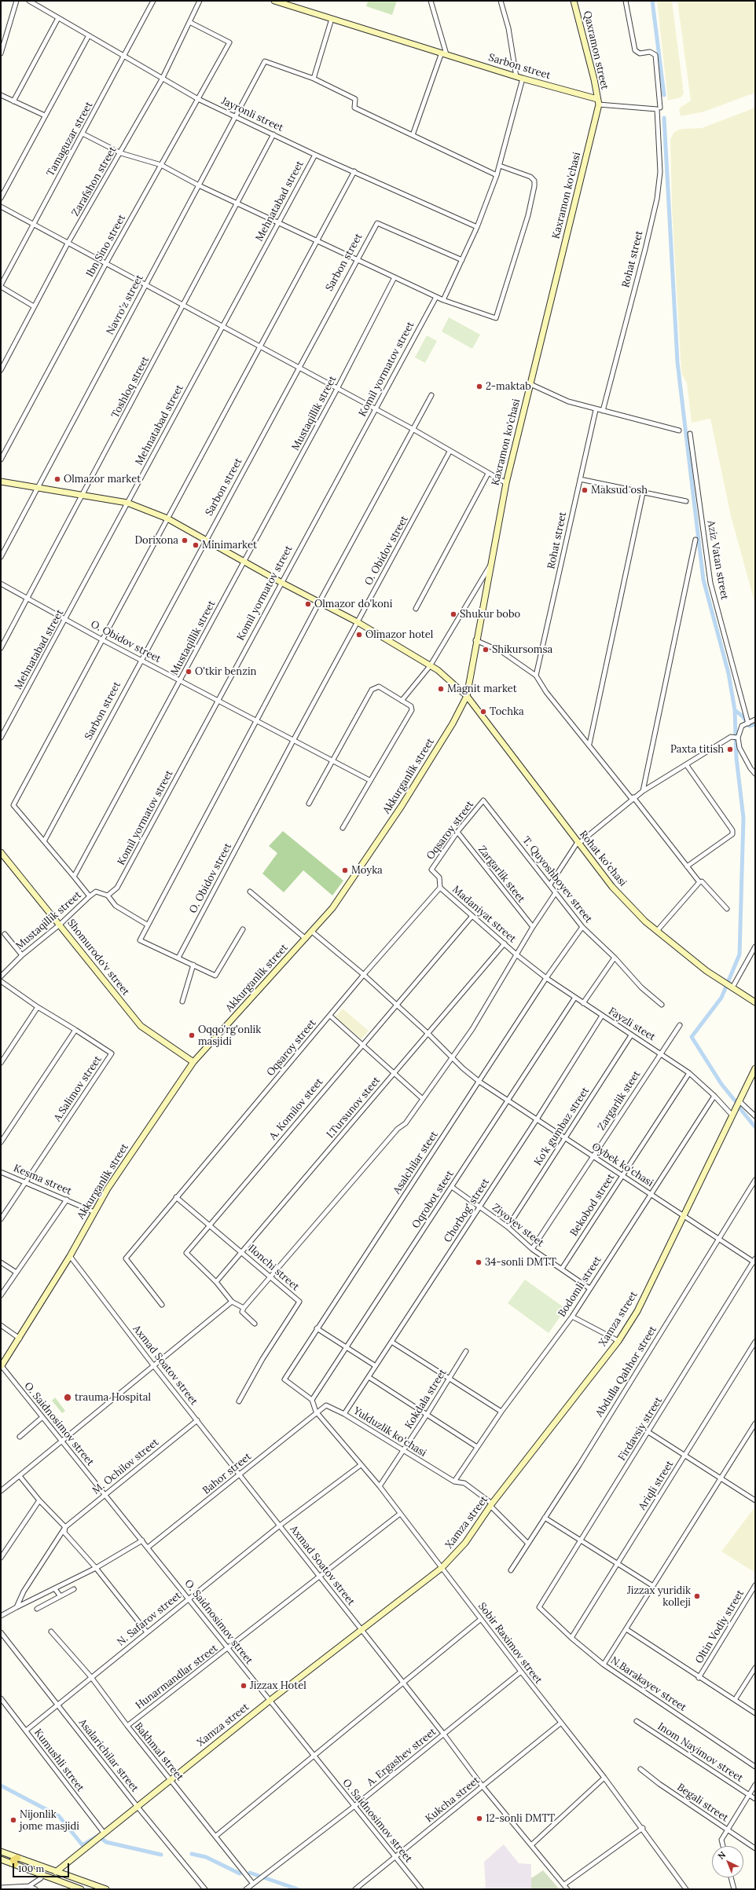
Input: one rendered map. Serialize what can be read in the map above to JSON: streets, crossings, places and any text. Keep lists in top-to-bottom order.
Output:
{
  "streets": {
    "street": [
      "Qaxramon street",
      "Sarbon street",
      "Jayronli street",
      "Tamaguzar street",
      "Zarafshon street",
      "Kaxramon ko'chasi",
      "Mehnatаbаd street",
      "Ibn Sino street",
      "Rohat street",
      "Navro'z street",
      "Komil yormatov street",
      "Toshloq street",
      "Mustaqillik street",
      "O. Obidov street",
      "Aziz Vatan street",
      "Akkurganlik street",
      "Oqsaroy street",
      "Rohat ko'chasi",
      "Zargarlik steet",
      "T. Quyoshboyev street",
      "Madaniyat street",
      "Shomurodo'v street",
      "Fayzli steet",
      "A.Salimov street",
      "I.Tursunov steet",
      "A. Komilov steet",
      "Ko'k gumbaz street",
      "Asalchilar steet",
      "Oybek ko'chasi",
      "Kesma street",
      "Oqrobot steet",
      "Bekobod street",
      "Chorbog' street",
      "Ziyoyev steet",
      "Ilonchi street",
      "Bodomli street",
      "Xamza street",
      "Axmad Soatov street",
      "Abdulla Qahhor street",
      "Kokdala street",
      "O. Saidnosimov street",
      "Firdavsiy street",
      "Yulduzlik ko'chasi",
      "M. Ochilov street",
      "Bahor street",
      "Ariqli street",
      "N. Safarov street",
      "Oltin Vodiy street",
      "Sobir Raximov street",
      "Hunarmandlar street",
      "N.Barakayev street",
      "Bakhmal street",
      "Inom Nayimov street",
      "Asalarichilar street",
      "A. Ergashev street",
      "Kumushli street",
      "Kukcha street",
      "Begali street"
    ]
  },
  "crossings": [
    ["Qaxramon street", "Sarbon street"],
    ["Qaxramon street", "Kaxramon ko'chasi"],
    ["Sarbon street", "Kaxramon ko'chasi"],
    ["Sarbon street", "O. Obidov street"],
    ["Jayronli street", "Tamaguzar street"],
    ["Jayronli street", "Zarafshon street"],
    ["Jayronli street", "Mehnatаbаd street"],
    ["Jayronli street", "Ibn Sino street"],
    ["Jayronli street", "Navro'z street"],
    ["Jayronli street", "Toshloq street"],
    ["Zarafshon street", "Ibn Sino street"],
    ["Kaxramon ko'chasi", "Akkurganlik street"],
    ["Kaxramon ko'chasi", "Rohat ko'chasi"],
    ["Mehnatаbаd street", "O. Obidov street"],
    ["Komil yormatov street", "O. Obidov street"],
    ["Toshloq street", "O. Obidov street"],
    ["Mustaqillik street", "O. Obidov street"],
    ["Mustaqillik street", "Shomurodo'v street"],
    ["Akkurganlik street", "Rohat ko'chasi"],
    ["Akkurganlik street", "Shomurodo'v street"],
    ["Akkurganlik street", "Oybek ko'chasi"],
    ["Akkurganlik street", "Kesma street"],
    ["Akkurganlik street", "Axmad Soatov street"],
    ["Akkurganlik street", "O. Saidnosimov street"],
    ["Oqsaroy street", "Zargarlik steet"],
    ["Oqsaroy street", "T. Quyoshboyev street"],
    ["Oqsaroy street", "Madaniyat street"],
    ["Oqsaroy street", "Oybek ko'chasi"],
    ["Oqsaroy street", "Ilonchi street"],
    ["Zargarlik steet", "Fayzli steet"],
    ["Zargarlik steet", "Oybek ko'chasi"],
    ["Zargarlik steet", "Ziyoyev steet"],
    ["T. Quyoshboyev street", "Asalchilar steet"],
    ["Madaniyat street", "Fayzli steet"],
    ["Madaniyat street", "I.Tursunov steet"],
    ["Madaniyat street", "A. Komilov steet"],
    ["Fayzli steet", "Ko'k gumbaz street"],
    ["Fayzli steet", "Asalchilar steet"],
    ["Fayzli steet", "Oqrobot steet"],
    ["Fayzli steet", "Bekobod street"],
    ["Fayzli steet", "Chorbog' street"],
    ["Fayzli steet", "Bodomli street"],
    ["Fayzli steet", "Xamza street"],
    ["A.Salimov street", "Kesma street"],
    ["I.Tursunov steet", "A. Komilov steet"],
    ["I.Tursunov steet", "Oybek ko'chasi"],
    ["I.Tursunov steet", "Ilonchi street"],
    ["A. Komilov steet", "Oybek ko'chasi"],
    ["A. Komilov steet", "Ilonchi street"],
    ["Ko'k gumbaz street", "Oybek ko'chasi"],
    ["Ko'k gumbaz street", "Ziyoyev steet"],
    ["Asalchilar steet", "Oybek ko'chasi"],
    ["Asalchilar steet", "Oqrobot steet"],
    ["Oybek ko'chasi", "Oqrobot steet"],
    ["Oybek ko'chasi", "Bekobod street"],
    ["Oybek ko'chasi", "Chorbog' street"],
    ["Oybek ko'chasi", "Bodomli street"],
    ["Oybek ko'chasi", "Xamza street"],
    ["Oybek ko'chasi", "Abdulla Qahhor street"],
    ["Oybek ko'chasi", "Firdavsiy street"],
    ["Oqrobot steet", "Ziyoyev steet"],
    ["Bekobod street", "Ziyoyev steet"],
    ["Chorbog' street", "Ziyoyev steet"],
    ["Chorbog' street", "Yulduzlik ko'chasi"],
    ["Ziyoyev steet", "Bodomli street"],
    ["Bodomli street", "Yulduzlik ko'chasi"],
    ["Xamza street", "Axmad Soatov street"],
    ["Xamza street", "O. Saidnosimov street"],
    ["Xamza street", "Yulduzlik ko'chasi"],
    ["Xamza street", "Sobir Raximov street"],
    ["Xamza street", "Bakhmal street"],
    ["Xamza street", "Asalarichilar street"],
    ["Xamza street", "Kumushli street"],
    ["Axmad Soatov street", "M. Ochilov street"],
    ["Axmad Soatov street", "Bahor street"],
    ["Axmad Soatov street", "N. Safarov street"],
    ["Axmad Soatov street", "Hunarmandlar street"],
    ["Axmad Soatov street", "A. Ergashev street"],
    ["Axmad Soatov street", "Kukcha street"],
    ["Abdulla Qahhor street", "Yulduzlik ko'chasi"],
    ["Kokdala street", "Yulduzlik ko'chasi"],
    ["Kokdala street", "Sobir Raximov street"],
    ["O. Saidnosimov street", "M. Ochilov street"],
    ["O. Saidnosimov street", "Bahor street"],
    ["O. Saidnosimov street", "N. Safarov street"],
    ["O. Saidnosimov street", "Hunarmandlar street"],
    ["O. Saidnosimov street", "A. Ergashev street"],
    ["O. Saidnosimov street", "Kukcha street"],
    ["Firdavsiy street", "N.Barakayev street"],
    ["Yulduzlik ko'chasi", "Bahor street"],
    ["Yulduzlik ko'chasi", "Sobir Raximov street"],
    ["Bahor street", "Sobir Raximov street"],
    ["Ariqli street", "N.Barakayev street"],
    ["N. Safarov street", "Sobir Raximov street"],
    ["N. Safarov street", "Bakhmal street"],
    ["N. Safarov street", "Asalarichilar street"],
    ["N. Safarov street", "Kumushli street"],
    ["Sobir Raximov street", "Hunarmandlar street"],
    ["Sobir Raximov street", "A. Ergashev street"],
    ["Sobir Raximov street", "Kukcha street"],
    ["Hunarmandlar street", "Bakhmal street"],
    ["Bakhmal street", "A. Ergashev street"]
  ],
  "places": [
    "2-maktab",
    "Olmazor market",
    "Maksud osh",
    "Dorixona",
    "Minimarket",
    "Olmazor do'koni",
    "Shukur bobo",
    "Olmazor hotel",
    "Shikursomsa",
    "O'tkir benzin",
    "Magnit market",
    "Tochka",
    "Paxta titish",
    "Moyka",
    "Oqqo'rg'onlik masjidi",
    "34-sonli DMTT",
    "trauma Hospital",
    "Jizzax yuridik kolleji",
    "Jizzax Hotel",
    "12-sonli DMTT",
    "Nijonlik jome masjidi"
  ],
  "scale_bar": "100 m",
  "north": "top left"
}
